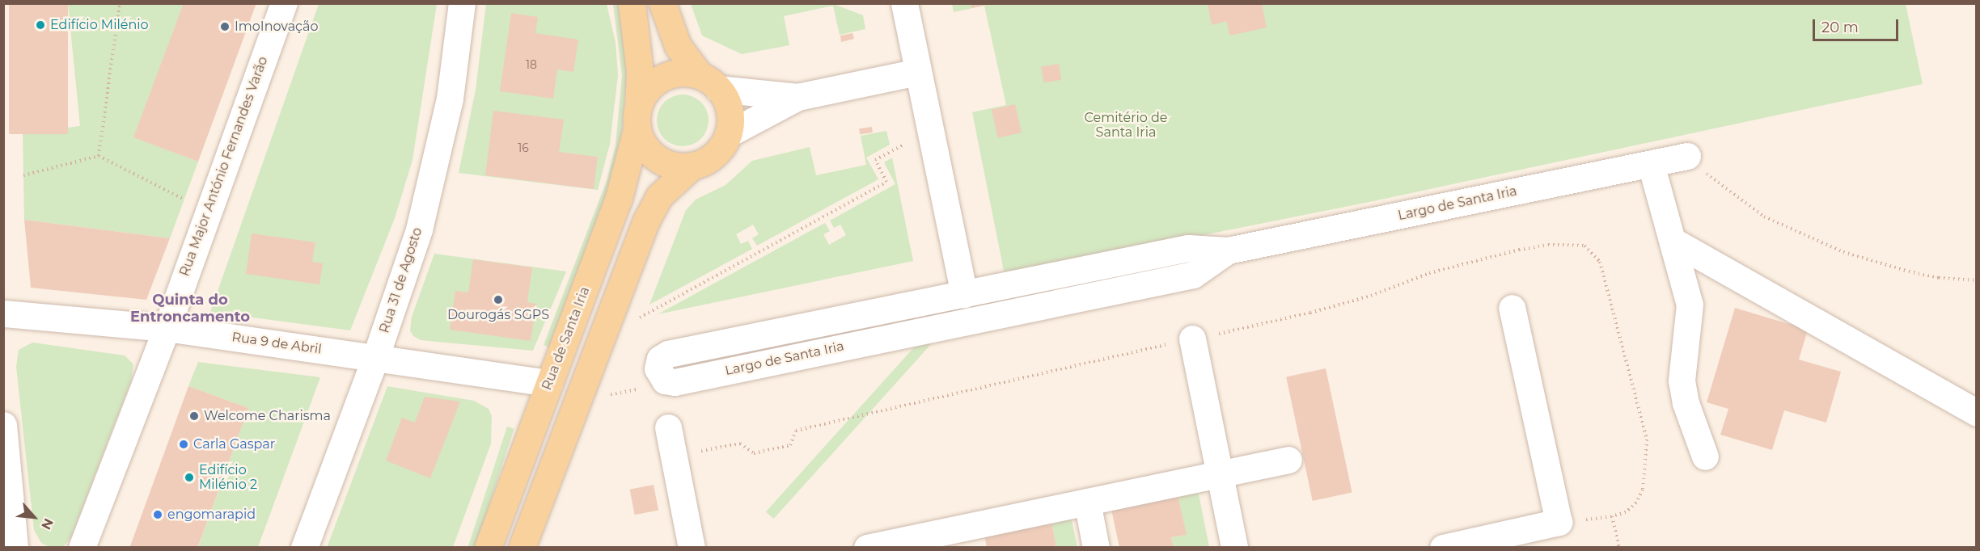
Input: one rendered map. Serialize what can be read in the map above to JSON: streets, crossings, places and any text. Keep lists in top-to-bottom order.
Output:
{
  "streets": {
    "main road": ["Rua de Santa Iria"],
    "street": [
      "Rua Major António Fernandes Varão",
      "Largo de Santa Iria",
      "Rua 31 de Agosto",
      "Rua 9 de Abril"
    ]
  },
  "crossings": [
    ["Rua Major António Fernandes Varão", "Rua 9 de Abril"],
    ["Rua 31 de Agosto", "Rua 9 de Abril"],
    ["Rua de Santa Iria", "Rua 9 de Abril"]
  ],
  "districts": ["Quinta do Entroncamento"],
  "parks": ["Cemitério de Santa Iria"],
  "places": [
    "Edifício Milénio",
    "ImoInovação",
    "Dourogás SGPS",
    "Welcome Charisma",
    "Carla Gaspar",
    "Edifício Milénio 2",
    "engomarapid"
  ],
  "house_numbers": ["18", "16"],
  "scale_bar": "20 m",
  "north": "bottom right"
}
